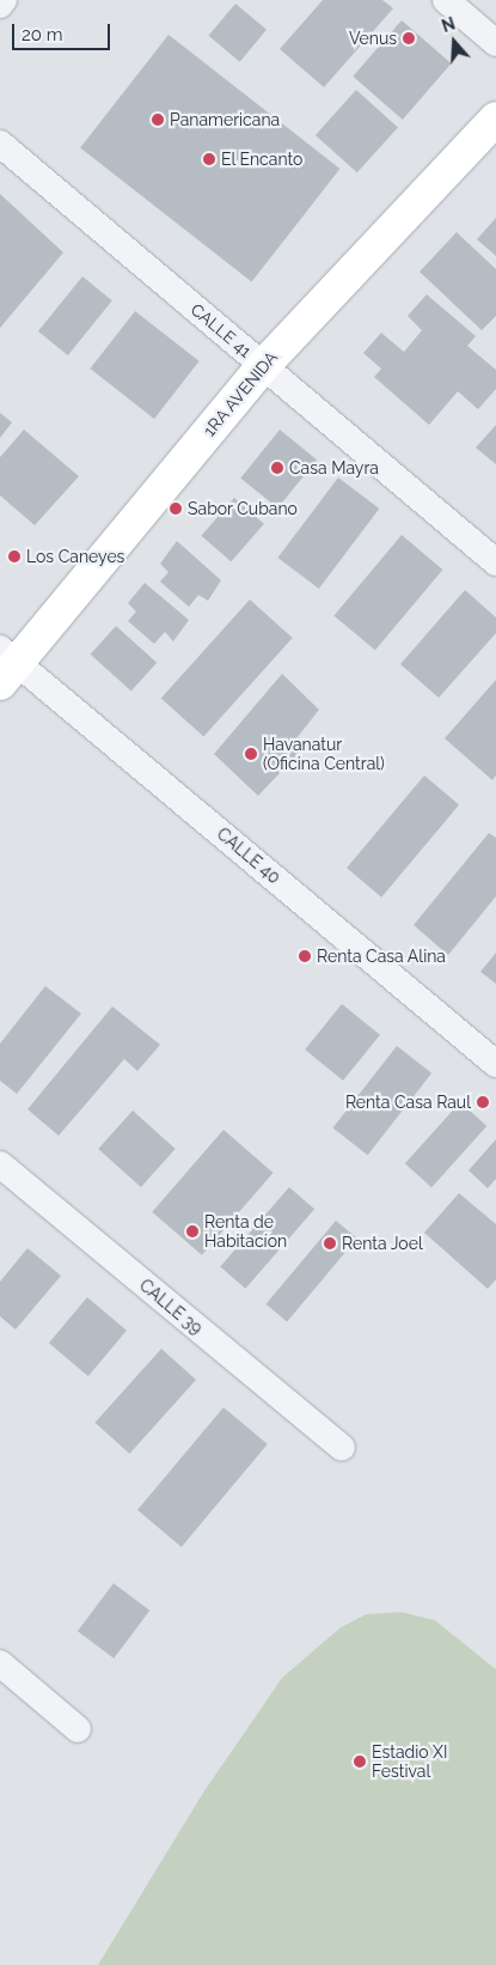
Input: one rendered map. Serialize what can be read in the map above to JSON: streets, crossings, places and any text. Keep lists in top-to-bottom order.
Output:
{
  "streets": {
    "main road": ["1RA AVENIDA"],
    "street": ["CALLE 41", "CALLE 40", "CALLE 39"]
  },
  "crossings": [
    ["CALLE 41", "1RA AVENIDA"],
    ["1RA AVENIDA", "CALLE 40"]
  ],
  "places": [
    "Venus",
    "Panamericana",
    "El Encanto",
    "Casa Mayra",
    "Sabor Cubano",
    "Los Caneyes",
    "Havanatur (Oficina Central)",
    "Renta Casa Alina",
    "Renta Casa Raul",
    "Renta de Habitacíon",
    "Renta Joel",
    "Estadio XI Festival"
  ],
  "scale_bar": "20 m",
  "north": "top"
}
